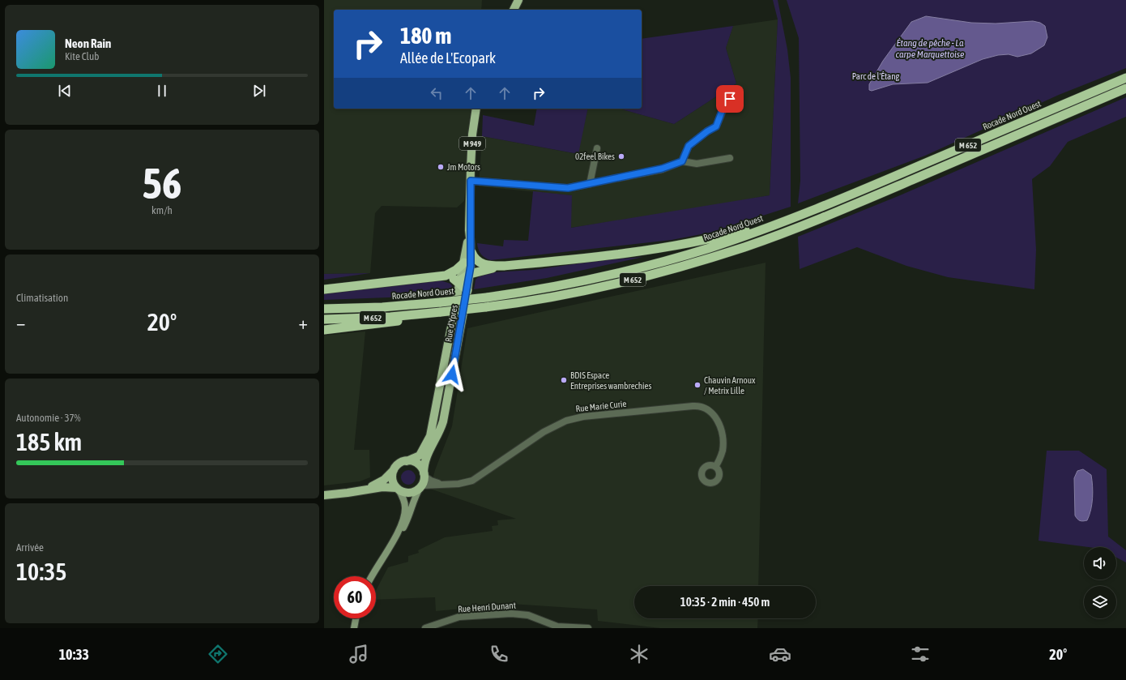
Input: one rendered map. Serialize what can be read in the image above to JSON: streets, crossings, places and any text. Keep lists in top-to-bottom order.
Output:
{
  "streets": {
    "highway": ["Rocade Nord Ouest", "M 652"],
    "main road": ["M 949", "Rue d'Ypres"],
    "street": ["Rue Marie Curie", "Rue Henri Dunant"]
  },
  "crossings": [
    ["Rue d'Ypres", "Rue Marie Curie"]
  ],
  "water": ["Étang de pêche - La carpe Marquettoise"],
  "parks": ["Parc de l'Étang"],
  "places": [
    "02feel Bikes",
    "Jm Motors",
    "BDIS Espace Entreprises wambrechies",
    "Chauvin Arnoux / Metrix Lille"
  ],
  "page": {
    "turn": ["180 m", "Allée de L'Ecopark"],
    "song": ["Neon Rain", "Kite Club"],
    "tile": [
      ["56", "km/h"],
      "Climatisation",
      ["Autonomie · 37%", "185 km"],
      ["Arrivée", "10:35"]
    ],
    "heat": ["−", "20°", "+"],
    "limit": "60",
    "trip": "10:35 · 2 min · 450 m",
    "tabs": ["10:33", "20°"]
  }
}
